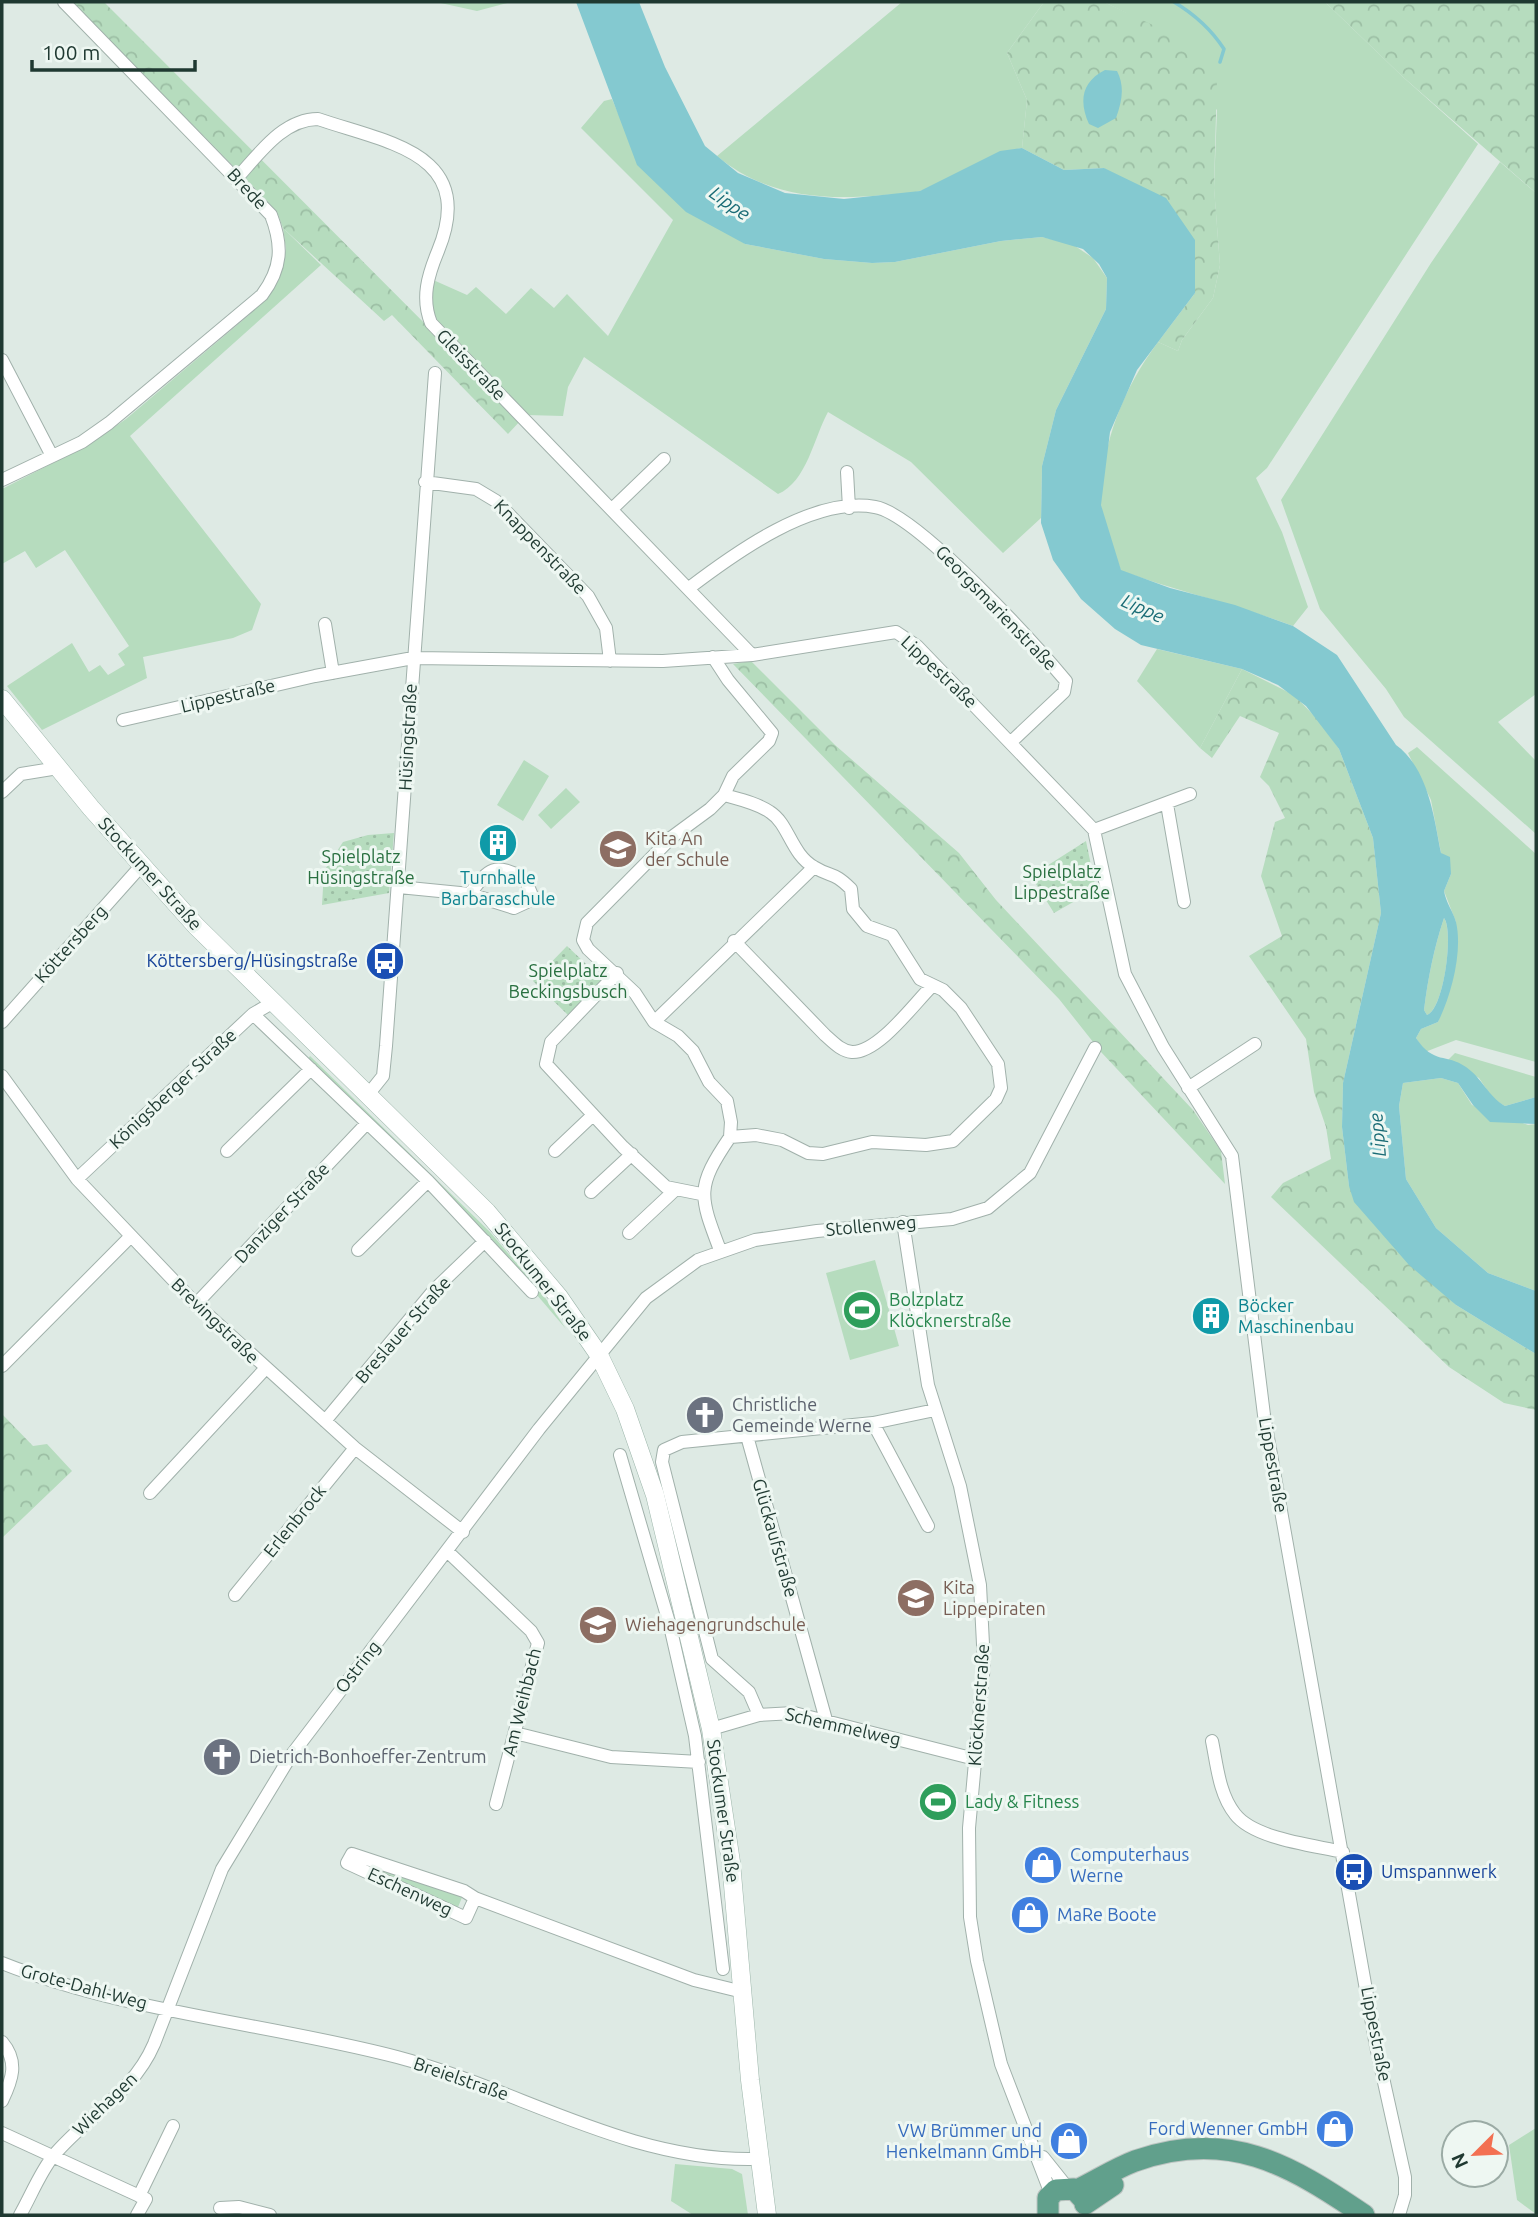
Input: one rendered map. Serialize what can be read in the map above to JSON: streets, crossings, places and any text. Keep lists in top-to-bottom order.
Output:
{
  "streets": {
    "main road": ["Stockumer Straße"],
    "street": [
      "Brede",
      "Gleisstraße",
      "Knappenstraße",
      "Georgsmarienstraße",
      "Lippestraße",
      "Hüsingstraße",
      "Köttersberg",
      "Königsberger Straße",
      "Danziger Straße",
      "Stollenweg",
      "Brevingstraße",
      "Breslauer Straße",
      "Erlenbrock",
      "Glückaufstraße",
      "Ostring",
      "Am Weihbach",
      "Klöcknerstraße",
      "Schemmelweg",
      "Eschenweg",
      "Grote-Dahl-Weg",
      "Breielstraße",
      "Wiehagen"
    ]
  },
  "crossings": [
    ["Brede", "Gleisstraße"],
    ["Gleisstraße", "Georgsmarienstraße"],
    ["Gleisstraße", "Lippestraße"],
    ["Knappenstraße", "Lippestraße"],
    ["Knappenstraße", "Hüsingstraße"],
    ["Georgsmarienstraße", "Lippestraße"],
    ["Lippestraße", "Hüsingstraße"],
    ["Hüsingstraße", "Stockumer Straße"],
    ["Stockumer Straße", "Köttersberg"],
    ["Stockumer Straße", "Königsberger Straße"],
    ["Stockumer Straße", "Danziger Straße"],
    ["Stockumer Straße", "Stollenweg"],
    ["Stockumer Straße", "Breslauer Straße"],
    ["Stockumer Straße", "Ostring"],
    ["Stockumer Straße", "Schemmelweg"],
    ["Stockumer Straße", "Eschenweg"],
    ["Stockumer Straße", "Breielstraße"],
    ["Königsberger Straße", "Brevingstraße"],
    ["Danziger Straße", "Brevingstraße"],
    ["Stollenweg", "Ostring"],
    ["Stollenweg", "Klöcknerstraße"],
    ["Brevingstraße", "Breslauer Straße"],
    ["Brevingstraße", "Erlenbrock"],
    ["Brevingstraße", "Ostring"],
    ["Glückaufstraße", "Schemmelweg"],
    ["Ostring", "Am Weihbach"],
    ["Ostring", "Grote-Dahl-Weg"],
    ["Ostring", "Breielstraße"],
    ["Ostring", "Wiehagen"],
    ["Klöcknerstraße", "Schemmelweg"],
    ["Grote-Dahl-Weg", "Breielstraße"],
    ["Grote-Dahl-Weg", "Wiehagen"],
    ["Breielstraße", "Wiehagen"]
  ],
  "water": ["Lippe"],
  "parks": ["Spielplatz Hüsingstraße", "Spielplatz Lippestraße", "Spielplatz Beckingsbusch"],
  "places": {
    "building": ["Turnhalle Barbaraschule", "Böcker Maschinenbau"],
    "school or university": ["Kita An der Schule", "Kita Lippepiraten", "Wiehagengrundschule"],
    "bus stop": ["Köttersberg/Hüsingstraße", "Umspannwerk"],
    "sports": ["Bolzplatz Klöcknerstraße", "Lady & Fitness"],
    "church": ["Christliche Gemeinde Werne", "Dietrich-Bonhoeffer-Zentrum"],
    "shop": [
      "Computerhaus Werne",
      "MaRe Boote",
      "Ford Wenner GmbH",
      "VW Brümmer und Henkelmann GmbH"
    ]
  },
  "scale_bar": "100 m",
  "north": "bottom left"
}
